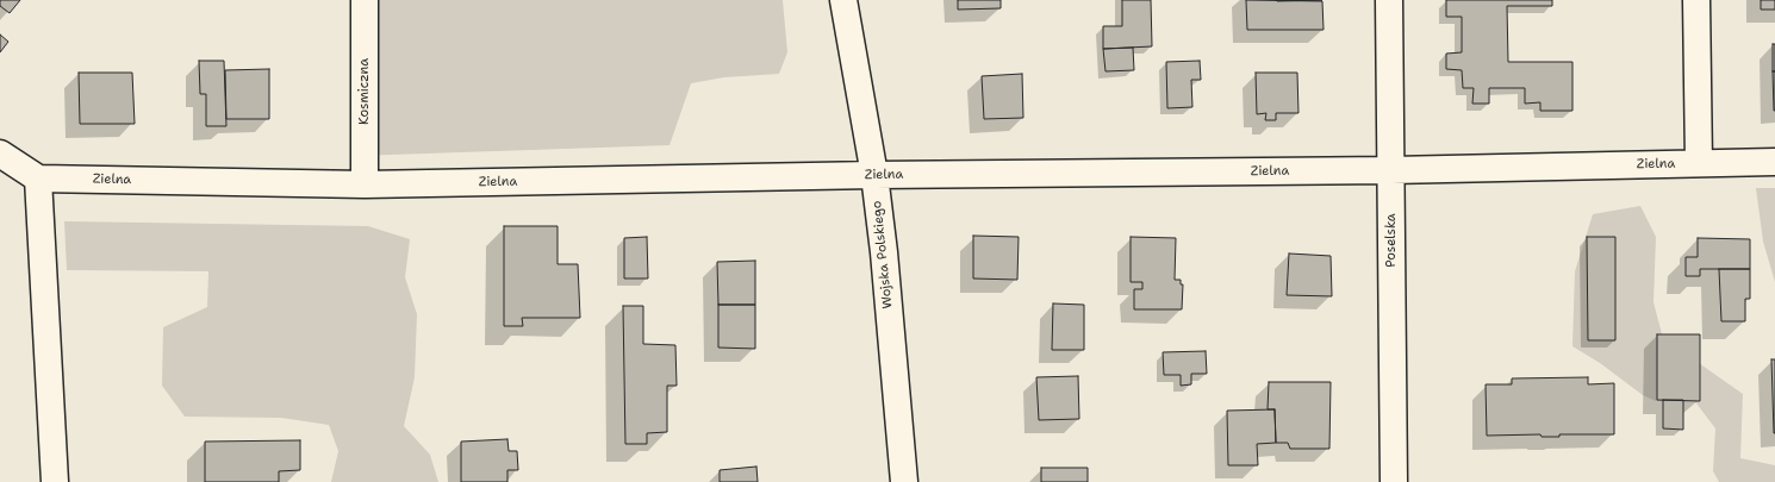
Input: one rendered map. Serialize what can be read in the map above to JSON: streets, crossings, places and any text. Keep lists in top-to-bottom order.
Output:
{
  "streets": {
    "street": [
      "Kosmiczna",
      "Zielna",
      "Poselska",
      "Wojska Polskiego"
    ]
  },
  "crossings": [
    ["Kosmiczna", "Zielna"],
    ["Zielna", "Poselska"],
    ["Zielna", "Wojska Polskiego"]
  ]
}
